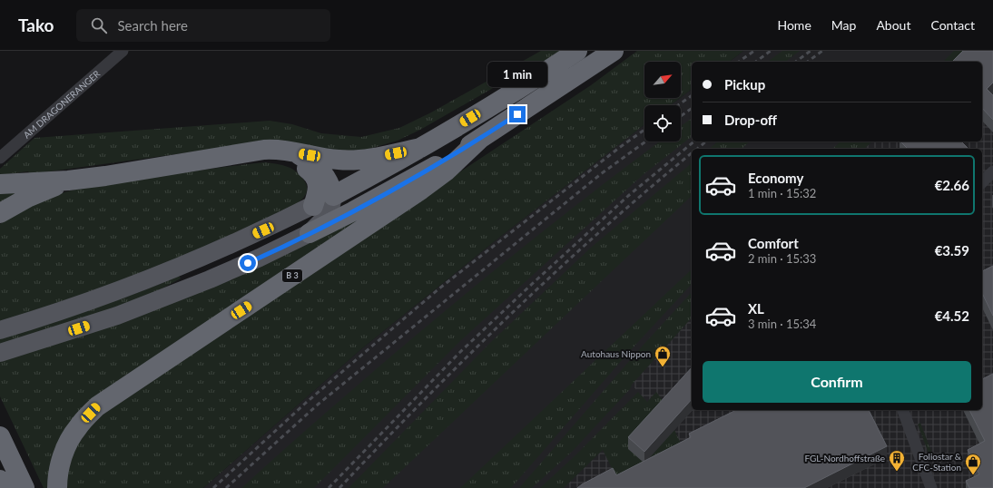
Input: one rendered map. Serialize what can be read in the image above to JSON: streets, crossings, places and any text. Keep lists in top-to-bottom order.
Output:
{
  "streets": {
    "highway": ["B 3"],
    "street": ["AM DRAGONERANGER"]
  },
  "places": {
    "shop": ["Autohaus Nippon", "Foliostar & CFC-Station"],
    "building": ["FGL-Nordhoffstraße"]
  },
  "north": "top right",
  "page": {
    "header": "Tako",
    "search": "Search here",
    "nav": [
      "Home",
      "Map",
      "About",
      "Contact"
    ],
    "bubble": "1 min",
    "banner": ["Pickup", "Drop-off"],
    "list": [
      {
        "name": "Economy",
        "note": "1 min · 15:32",
        "value": "€2.66"
      },
      {
        "name": "Comfort",
        "note": "2 min · 15:33",
        "value": "€3.59"
      },
      {
        "name": "XL",
        "note": "3 min · 15:34",
        "value": "€4.52"
      }
    ],
    "buttons": "Confirm"
  }
}
